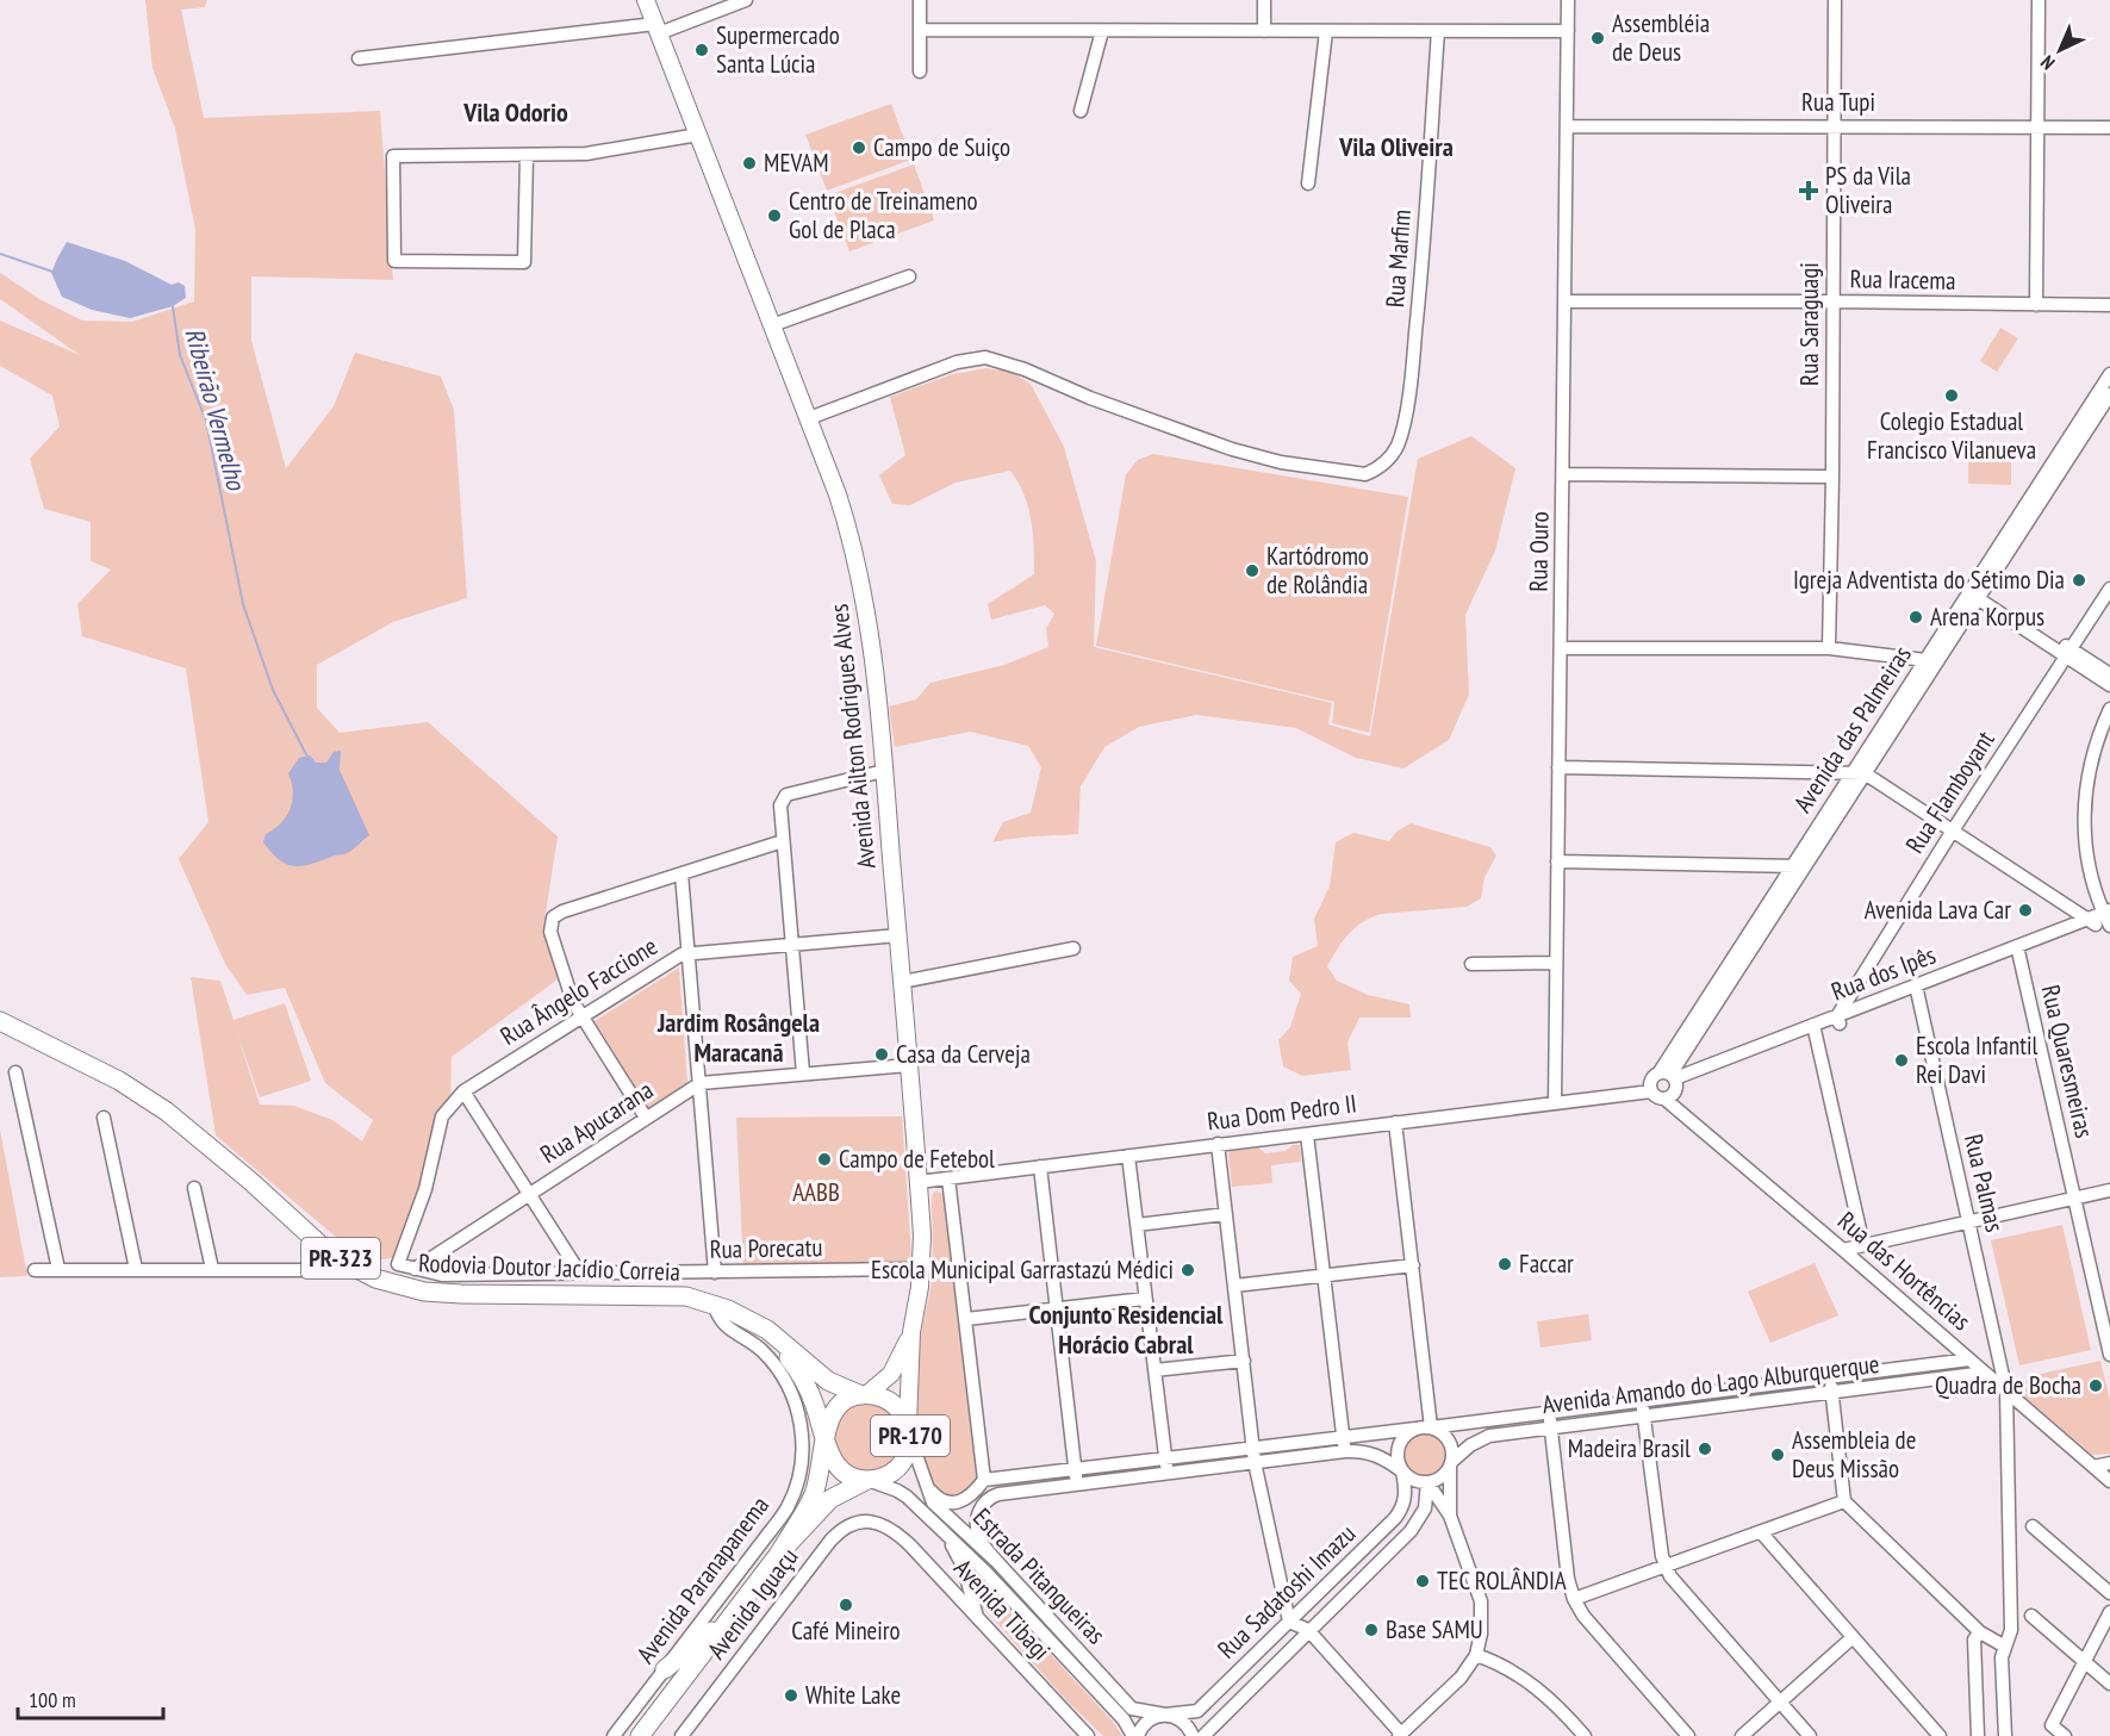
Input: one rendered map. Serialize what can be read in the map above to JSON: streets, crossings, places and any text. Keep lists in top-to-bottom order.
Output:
{
  "streets": {
    "highway": ["PR-323", "Rodovia Doutor Jacídio Correia", "PR-170"],
    "main road": ["Avenida Ailton Rodrigues Alves"],
    "street": [
      "Rua Tupi",
      "Rua Marfim",
      "Rua Iracema",
      "Rua Saraguagi",
      "Rua Ouro",
      "Avenida das Palmeiras",
      "Rua Flamboyant",
      "Rua dos Ipês",
      "Rua Ângelo Faccione",
      "Rua Quaresmeiras",
      "Rua Dom Pedro II",
      "Rua Apucarana",
      "Rua Palmas",
      "Rua Porecatu",
      "Rua das Hortências",
      "Avenida Amando do Lago Alburquerque",
      "Estrada Pitangueiras",
      "Avenida Paranapanema",
      "Rua Sadatoshi Imazu",
      "Avenida Iguaçu",
      "Avenida Tibagi"
    ]
  },
  "crossings": [
    ["Rua Tupi", "Rua Saraguagi"],
    ["Rua Tupi", "Rua Ouro"],
    ["Rua Marfim", "Avenida Ailton Rodrigues Alves"],
    ["Rua Iracema", "Rua Saraguagi"],
    ["Rua Iracema", "Rua Ouro"],
    ["Rua Ouro", "Rua Dom Pedro II"],
    ["Avenida das Palmeiras", "Rua dos Ipês"],
    ["Avenida Ailton Rodrigues Alves", "Rua Ângelo Faccione"],
    ["Avenida Ailton Rodrigues Alves", "Rua Dom Pedro II"],
    ["Avenida Ailton Rodrigues Alves", "Rua Apucarana"],
    ["Avenida Ailton Rodrigues Alves", "Rua Porecatu"],
    ["Rua Flamboyant", "Rua dos Ipês"],
    ["Rua dos Ipês", "Rua Quaresmeiras"],
    ["Rua dos Ipês", "Rua Palmas"],
    ["Rua Ângelo Faccione", "Rua Porecatu"],
    ["Rua Dom Pedro II", "Rua das Hortências"],
    ["Rua Apucarana", "Rua Porecatu"],
    ["Rua Palmas", "Rua das Hortências"],
    ["Rodovia Doutor Jacídio Correia", "PR-170"],
    ["Rodovia Doutor Jacídio Correia", "Estrada Pitangueiras"],
    ["Rodovia Doutor Jacídio Correia", "Avenida Paranapanema"],
    ["Rua das Hortências", "Avenida Amando do Lago Alburquerque"],
    ["Avenida Amando do Lago Alburquerque", "Rua Sadatoshi Imazu"],
    ["PR-170", "Estrada Pitangueiras"],
    ["Estrada Pitangueiras", "Rua Sadatoshi Imazu"],
    ["Avenida Iguaçu", "Avenida Tibagi"]
  ],
  "districts": [
    "Vila Odorio",
    "Vila Oliveira",
    "Jardim Rosângela Maracanã",
    "Conjunto Residencial Horácio Cabral"
  ],
  "water": ["Ribeirão Vermelho"],
  "parks": ["AABB"],
  "places": {
    "other": [
      "Assembléia de Deus",
      "Supermercado Santa Lúcia",
      "Campo de Suiço",
      "MEVAM",
      "Centro de Treinameno Gol de Placa",
      "Colegio Estadual Francisco Vilanueva",
      "Kartódromo de Rolândia",
      "Igreja Adventista do Sétimo Dia",
      "Arena Korpus",
      "Avenida Lava Car",
      "Casa da Cerveja",
      "Escola Infantil Rei Davi",
      "Campo de Fetebol",
      "Faccar",
      "Escola Municipal Garrastazú Médici",
      "Quadra de Bocha",
      "Madeira Brasil",
      "Assembleia de Deus Missão",
      "TEC ROLÂNDIA",
      "Café Mineiro",
      "Base SAMU",
      "White Lake"
    ],
    "health": ["PS da Vila Oliveira"]
  },
  "scale_bar": "100 m",
  "north": "bottom left"
}
